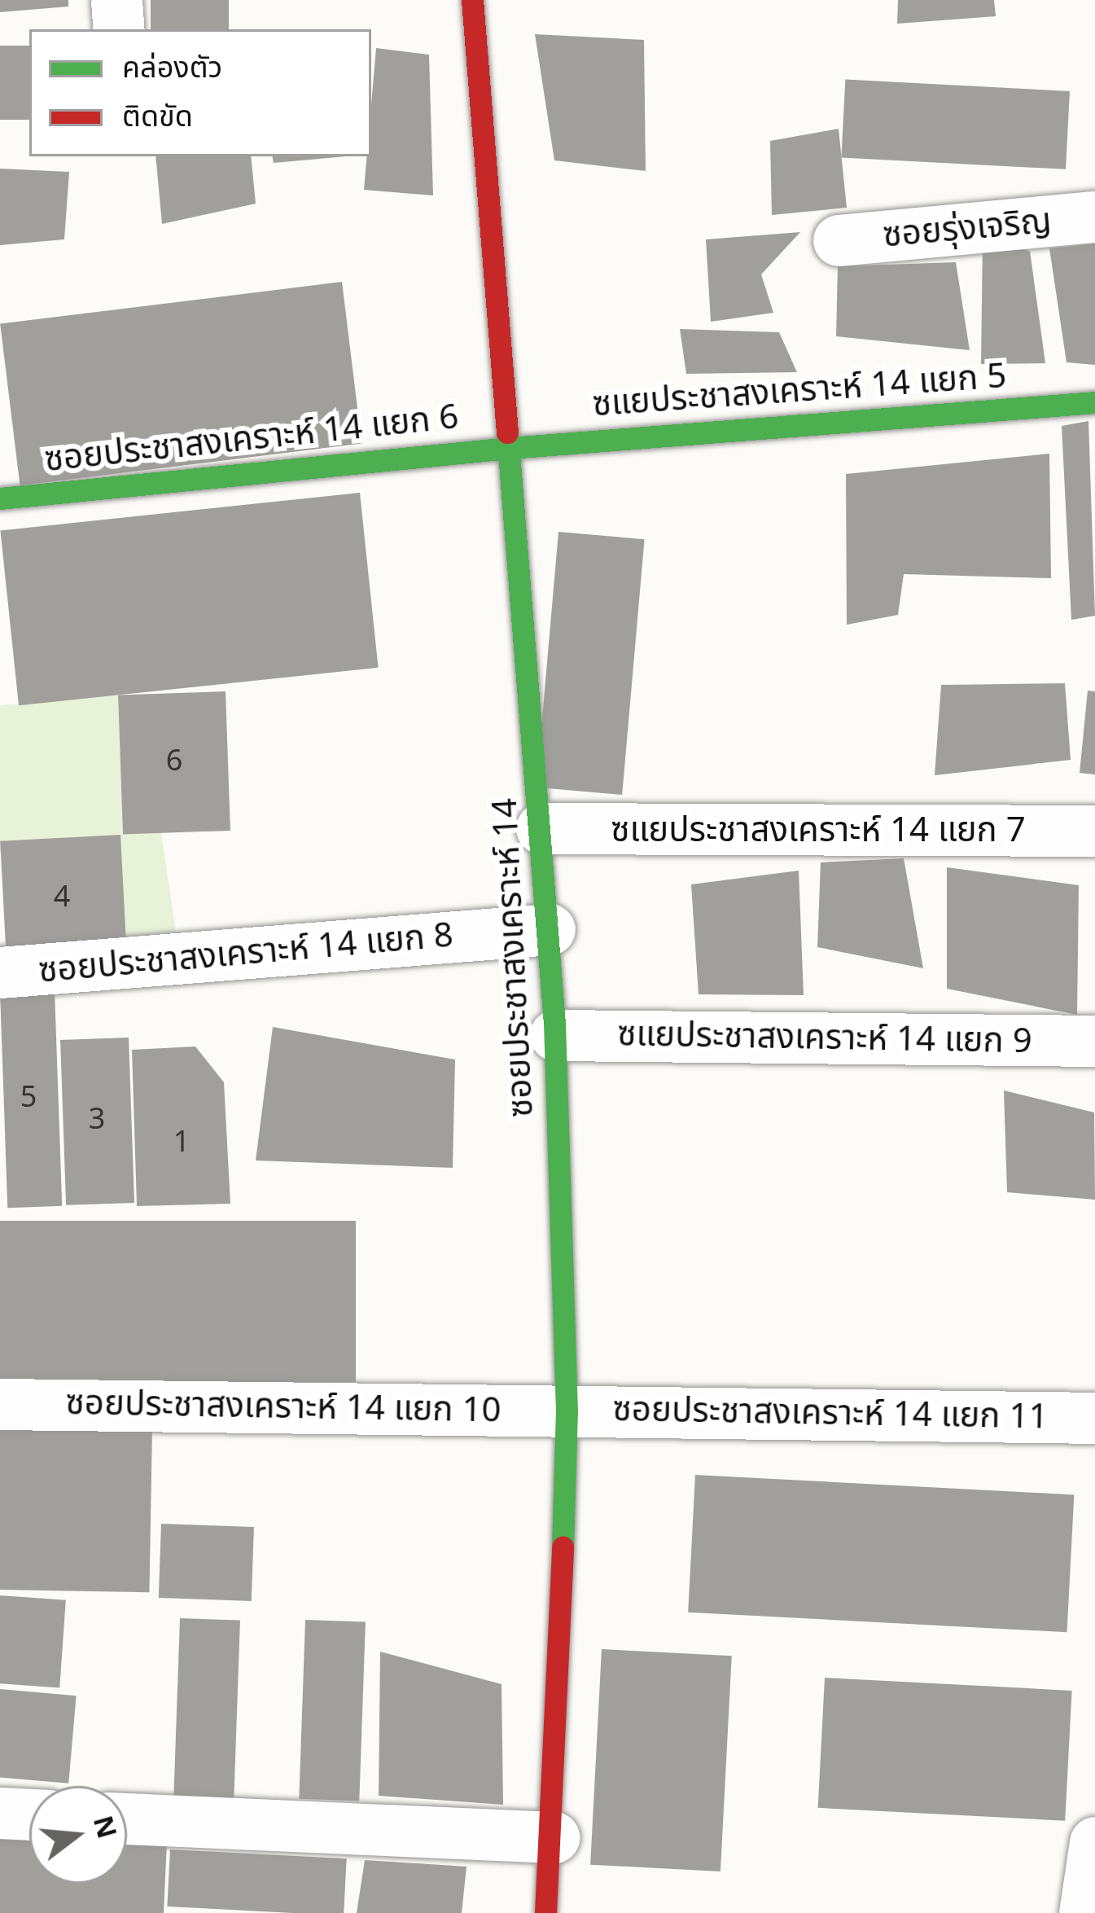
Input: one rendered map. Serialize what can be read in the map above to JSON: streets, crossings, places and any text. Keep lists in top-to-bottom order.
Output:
{
  "streets": {
    "street": [
      "ซอยรุ่งเจริญ",
      "ซแยประชาสงเคราะห์ 14 แยก 5",
      "ซอยประชาสงเคราะห์ 14 แยก 6",
      "ซแยประชาสงเคราะห์ 14 แยก 7",
      "ซอยประชาสงเคราะห์ 14 แยก 8",
      "ซอยประชาสงเคราะห์ 14",
      "ซแยประชาสงเคราะห์ 14 แยก 9",
      "ซอยประชาสงเคราะห์ 14 แยก 10",
      "ซอยประชาสงเคราะห์ 14 แยก 11"
    ]
  },
  "crossings": [
    ["ซแยประชาสงเคราะห์ 14 แยก 5", "ซอยประชาสงเคราะห์ 14 แยก 6"],
    ["ซแยประชาสงเคราะห์ 14 แยก 5", "ซอยประชาสงเคราะห์ 14"],
    ["ซอยประชาสงเคราะห์ 14 แยก 6", "ซอยประชาสงเคราะห์ 14"],
    ["ซแยประชาสงเคราะห์ 14 แยก 7", "ซอยประชาสงเคราะห์ 14"],
    ["ซอยประชาสงเคราะห์ 14 แยก 8", "ซอยประชาสงเคราะห์ 14"],
    ["ซอยประชาสงเคราะห์ 14", "ซแยประชาสงเคราะห์ 14 แยก 9"],
    ["ซอยประชาสงเคราะห์ 14", "ซอยประชาสงเคราะห์ 14 แยก 10"],
    ["ซอยประชาสงเคราะห์ 14", "ซอยประชาสงเคราะห์ 14 แยก 11"],
    ["ซอยประชาสงเคราะห์ 14 แยก 10", "ซอยประชาสงเคราะห์ 14 แยก 11"]
  ],
  "house_numbers": [
    "6",
    "4",
    "5",
    "3",
    "1"
  ],
  "legend": ["คล่องตัว", "ติดขัด"],
  "north": "right"
}
